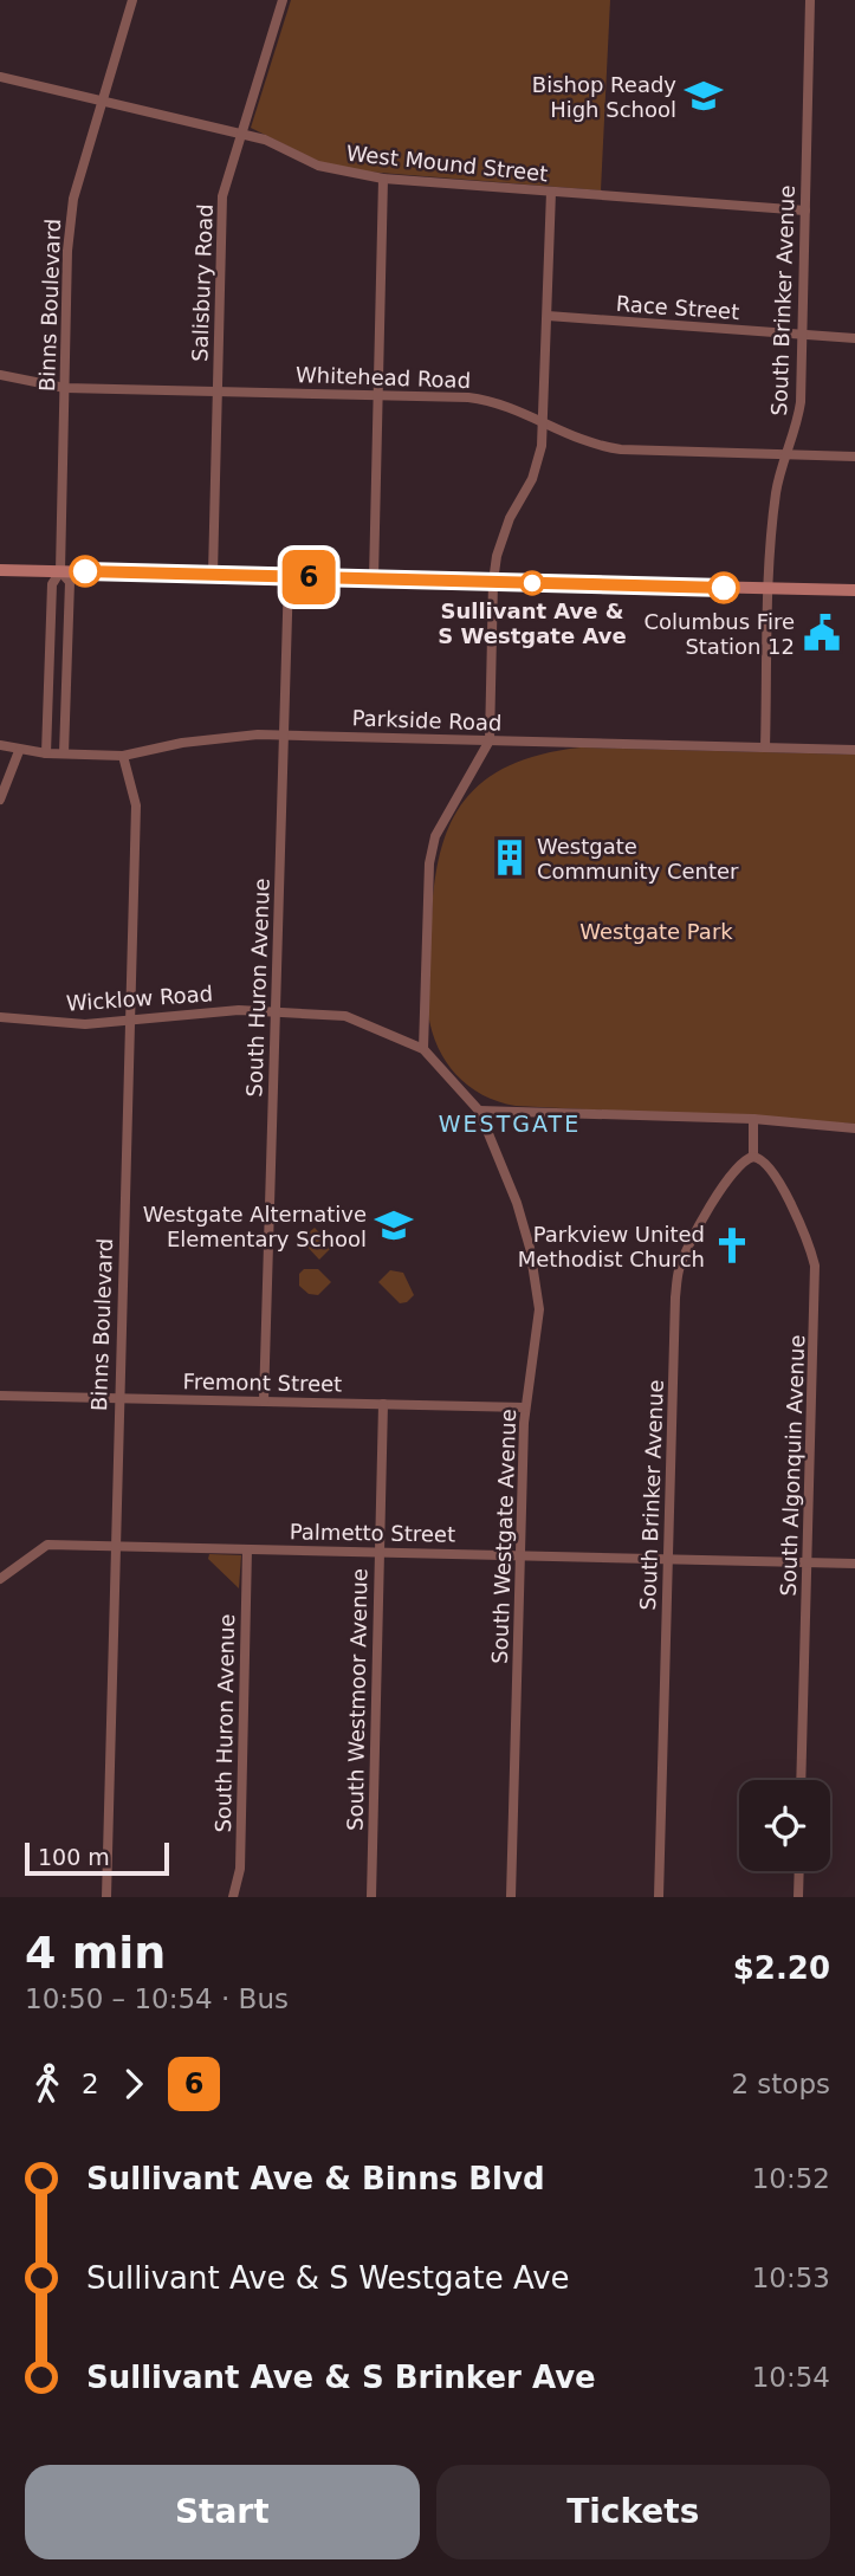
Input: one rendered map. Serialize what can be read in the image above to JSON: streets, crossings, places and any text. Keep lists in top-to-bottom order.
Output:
{
  "streets": {
    "street": [
      "West Mound Street",
      "Salisbury Road",
      "South Brinker Avenue",
      "Binns Boulevard",
      "Race Street",
      "Whitehead Road",
      "Parkside Road",
      "South Huron Avenue",
      "Wicklow Road",
      "Fremont Street",
      "South Algonquin Avenue",
      "Palmetto Street",
      "South Westgate Avenue",
      "South Westmoor Avenue"
    ]
  },
  "crossings": [
    ["West Mound Street", "Salisbury Road"],
    ["West Mound Street", "South Brinker Avenue"],
    ["West Mound Street", "Binns Boulevard"],
    ["Salisbury Road", "Whitehead Road"],
    ["South Brinker Avenue", "Race Street"],
    ["South Brinker Avenue", "Whitehead Road"],
    ["South Brinker Avenue", "Parkside Road"],
    ["South Brinker Avenue", "South Algonquin Avenue"],
    ["South Brinker Avenue", "Palmetto Street"],
    ["Binns Boulevard", "Whitehead Road"],
    ["Binns Boulevard", "Parkside Road"],
    ["Binns Boulevard", "Wicklow Road"],
    ["Binns Boulevard", "Fremont Street"],
    ["Binns Boulevard", "Palmetto Street"],
    ["Parkside Road", "South Huron Avenue"],
    ["South Huron Avenue", "Wicklow Road"],
    ["South Huron Avenue", "Fremont Street"],
    ["South Huron Avenue", "Palmetto Street"],
    ["Wicklow Road", "South Westgate Avenue"],
    ["Fremont Street", "South Westgate Avenue"],
    ["Fremont Street", "South Westmoor Avenue"],
    ["South Algonquin Avenue", "Palmetto Street"],
    ["Palmetto Street", "South Westgate Avenue"],
    ["Palmetto Street", "South Westmoor Avenue"]
  ],
  "districts": ["WESTGATE"],
  "parks": ["Westgate Park"],
  "places": {
    "school or university": ["Bishop Ready High School", "Westgate Alternative Elementary School"],
    "other": ["Sullivant Ave & S Westgate Ave"],
    "public building": ["Columbus Fire Station 12"],
    "building": ["Westgate Community Center"],
    "church": ["Parkview United Methodist Church"]
  },
  "lines": ["bus line 6"],
  "scale_bar": "100 m",
  "page": {
    "on_map": "6",
    "scale": "100 m",
    "heading": ["4 min", "10:50 – 10:54 · Bus", "$2.20"],
    "legs": ["2", "6", "2 stops"],
    "list": [
      {
        "name": "Sullivant Ave & Binns Blvd",
        "value": "10:52"
      },
      {
        "name": "Sullivant Ave & S Westgate Ave",
        "value": "10:53"
      },
      {
        "name": "Sullivant Ave & S Brinker Ave",
        "value": "10:54"
      }
    ],
    "buttons": ["Start", "Tickets"]
  }
}
